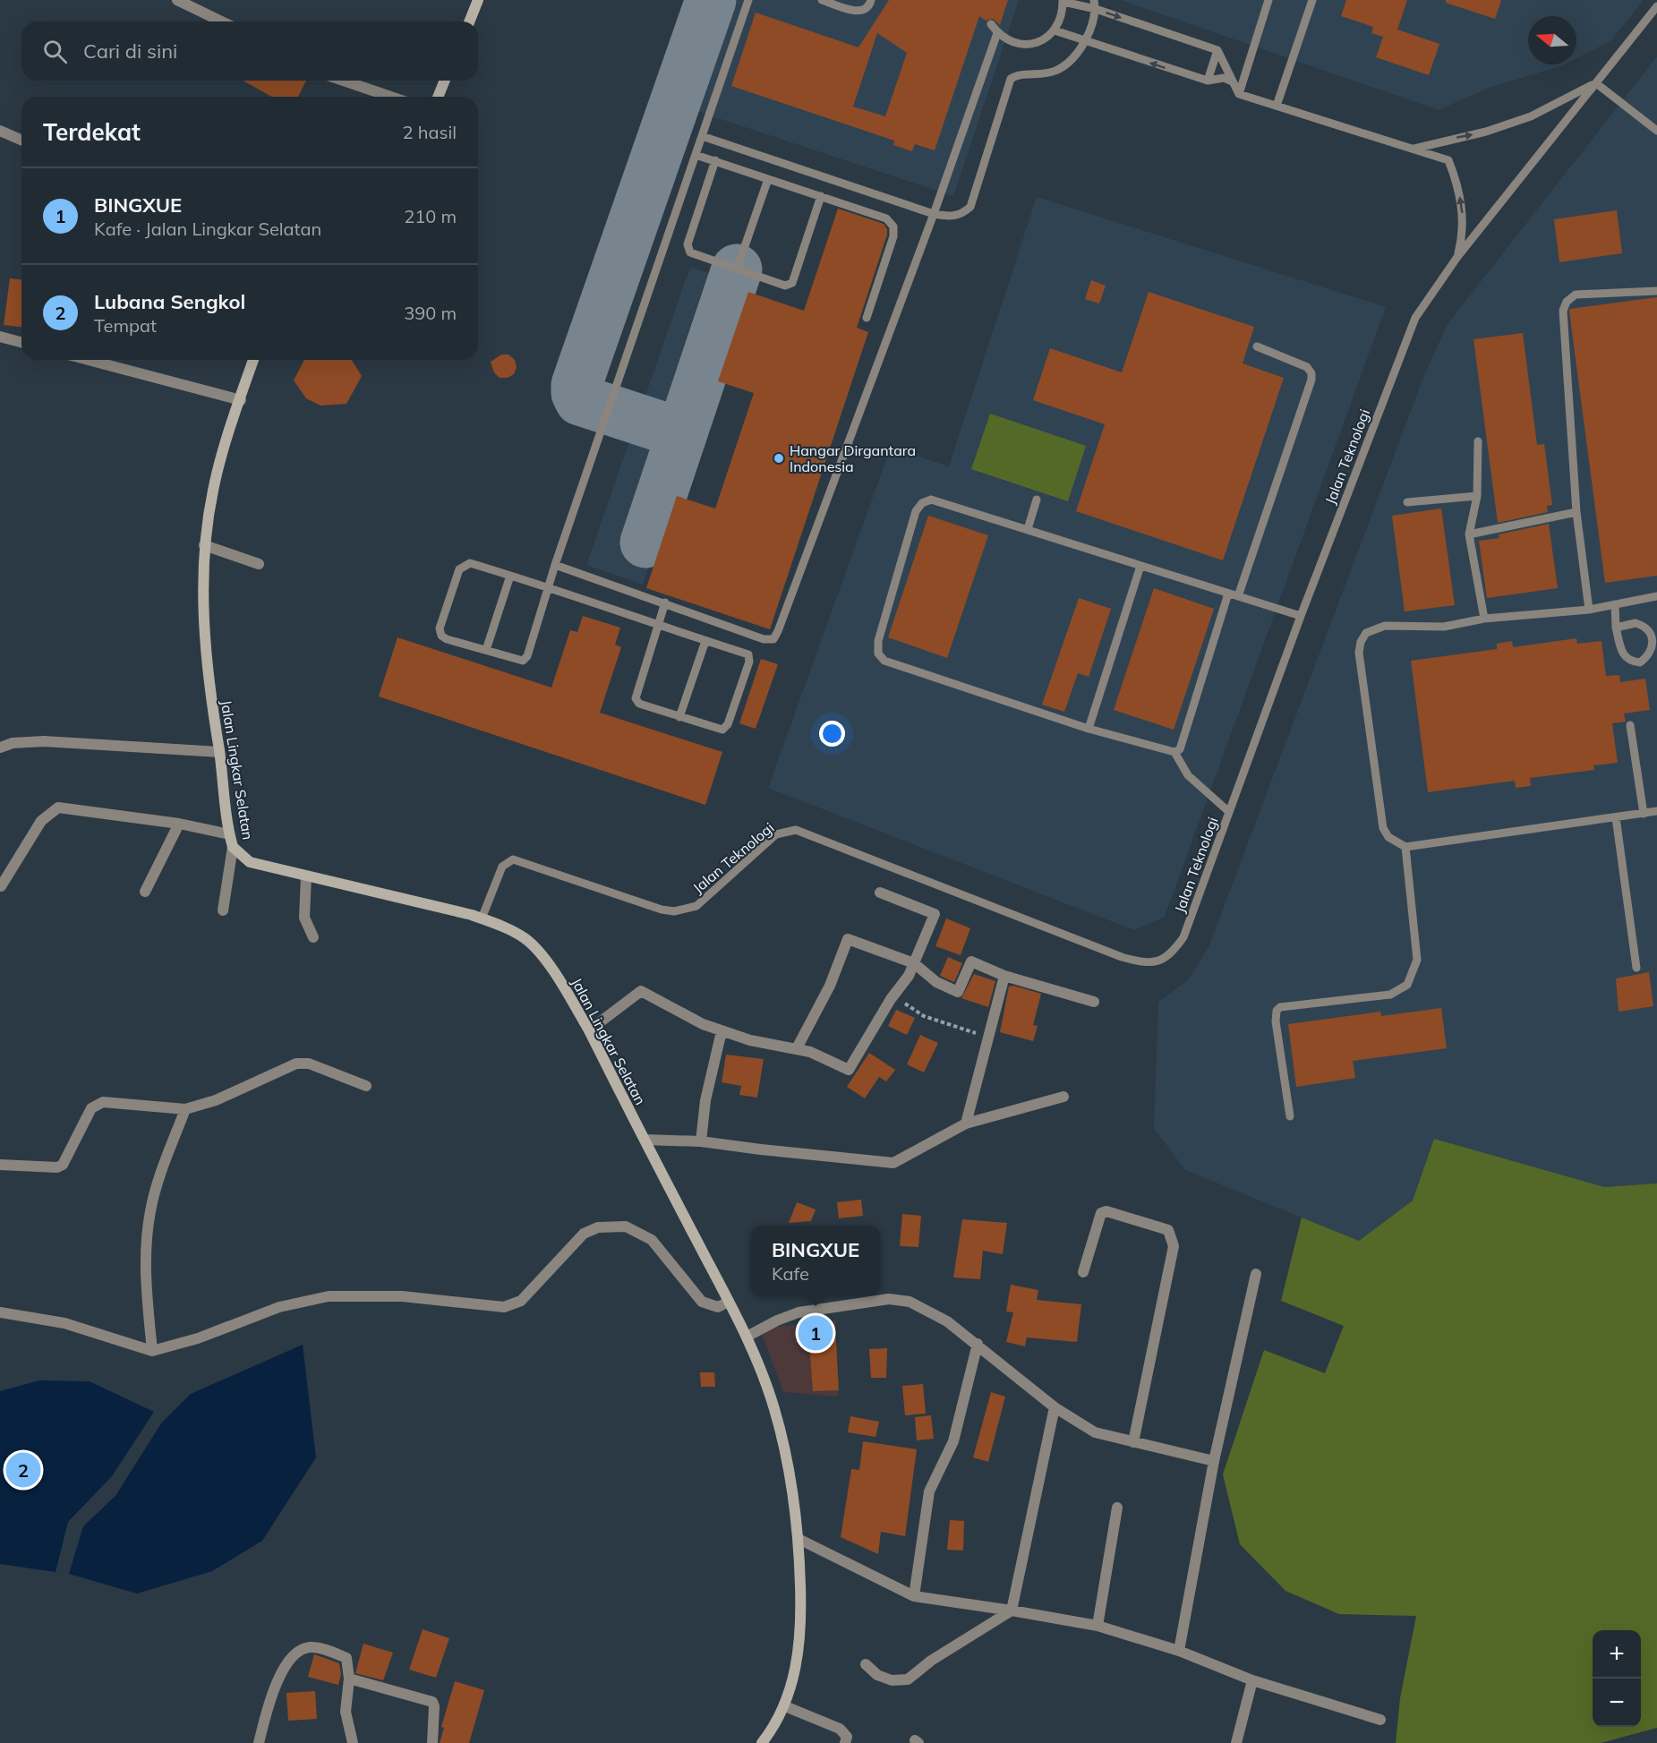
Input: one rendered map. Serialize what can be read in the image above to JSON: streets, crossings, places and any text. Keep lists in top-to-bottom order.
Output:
{
  "streets": {
    "main road": ["Jalan Lingkar Selatan"],
    "lane": ["Jalan Teknologi"]
  },
  "crossings": [
    ["Jalan Teknologi", "Jalan Lingkar Selatan"]
  ],
  "places": ["Hangar Dirgantara Indonesia"],
  "north": "left",
  "page": {
    "search": "Cari di sini",
    "heading": ["Terdekat", "2 hasil"],
    "list": [
      {
        "mark": "1",
        "name": "BINGXUE",
        "note": "Kafe · Jalan Lingkar Selatan",
        "value": "210 m"
      },
      {
        "mark": "2",
        "name": "Lubana Sengkol",
        "note": "Tempat",
        "value": "390 m"
      }
    ],
    "popup": ["BINGXUE", "Kafe"],
    "pins": ["1", "2"],
    "map_buttons": ["+", "−"]
  }
}
